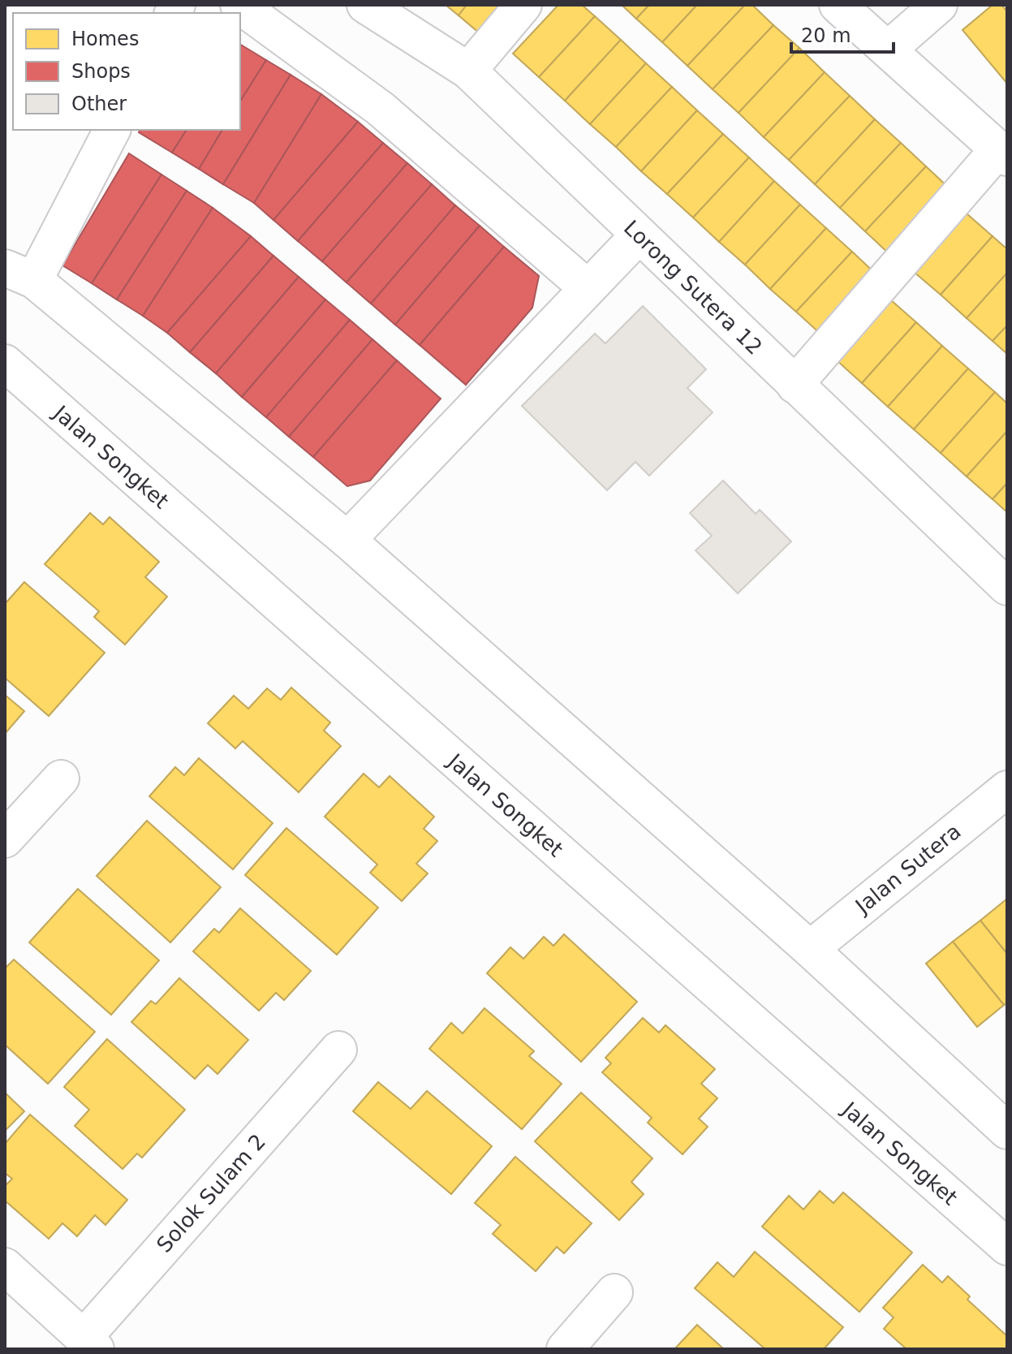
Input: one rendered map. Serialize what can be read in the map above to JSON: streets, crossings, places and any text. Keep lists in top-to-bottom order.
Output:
{
  "streets": {
    "street": [
      "Lorong Sutera 12",
      "Jalan Songket",
      "Jalan Sutera",
      "Solok Sulam 2"
    ]
  },
  "legend": ["Homes", "Shops", "Other"],
  "scale_bar": "20 m"
}
